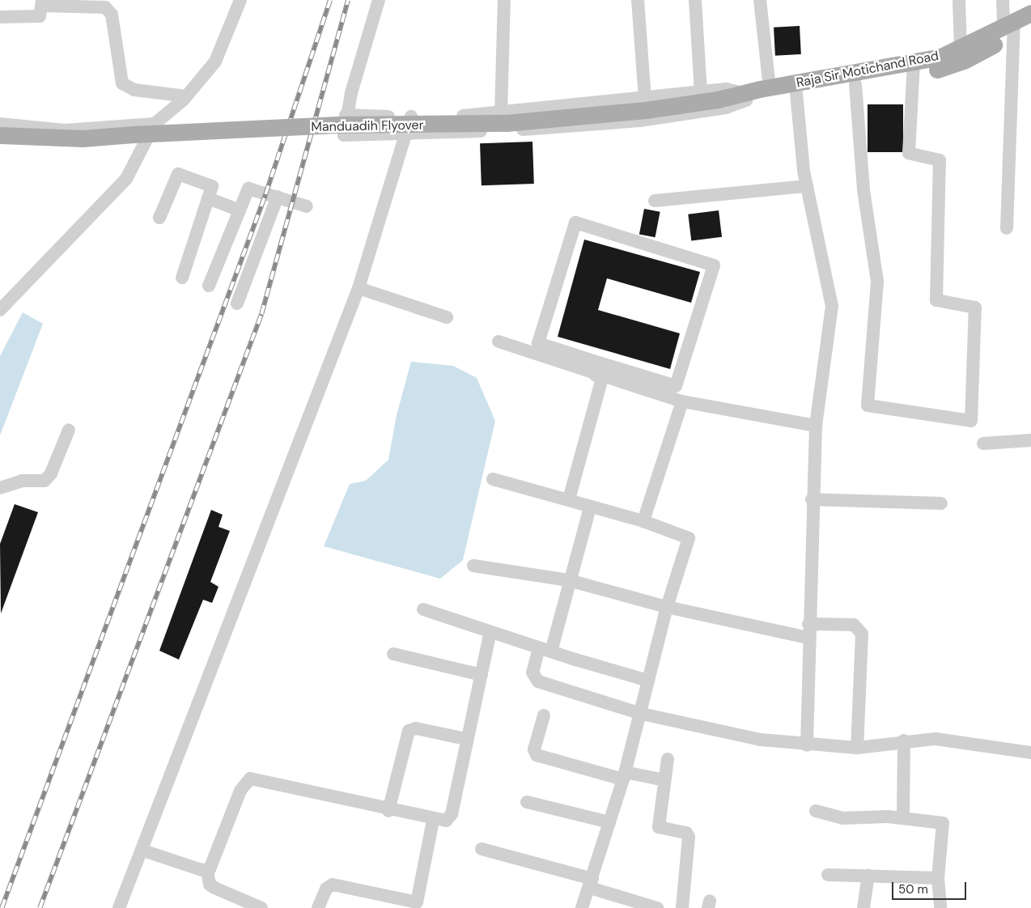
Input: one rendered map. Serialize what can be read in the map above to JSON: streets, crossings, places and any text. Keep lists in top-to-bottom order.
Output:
{
  "streets": {
    "main road": ["Raja Sir Motichand Road", "Manduadih Flyover"]
  },
  "crossings": [
    ["Raja Sir Motichand Road", "Manduadih Flyover"]
  ],
  "scale_bar": "50 m"
}
